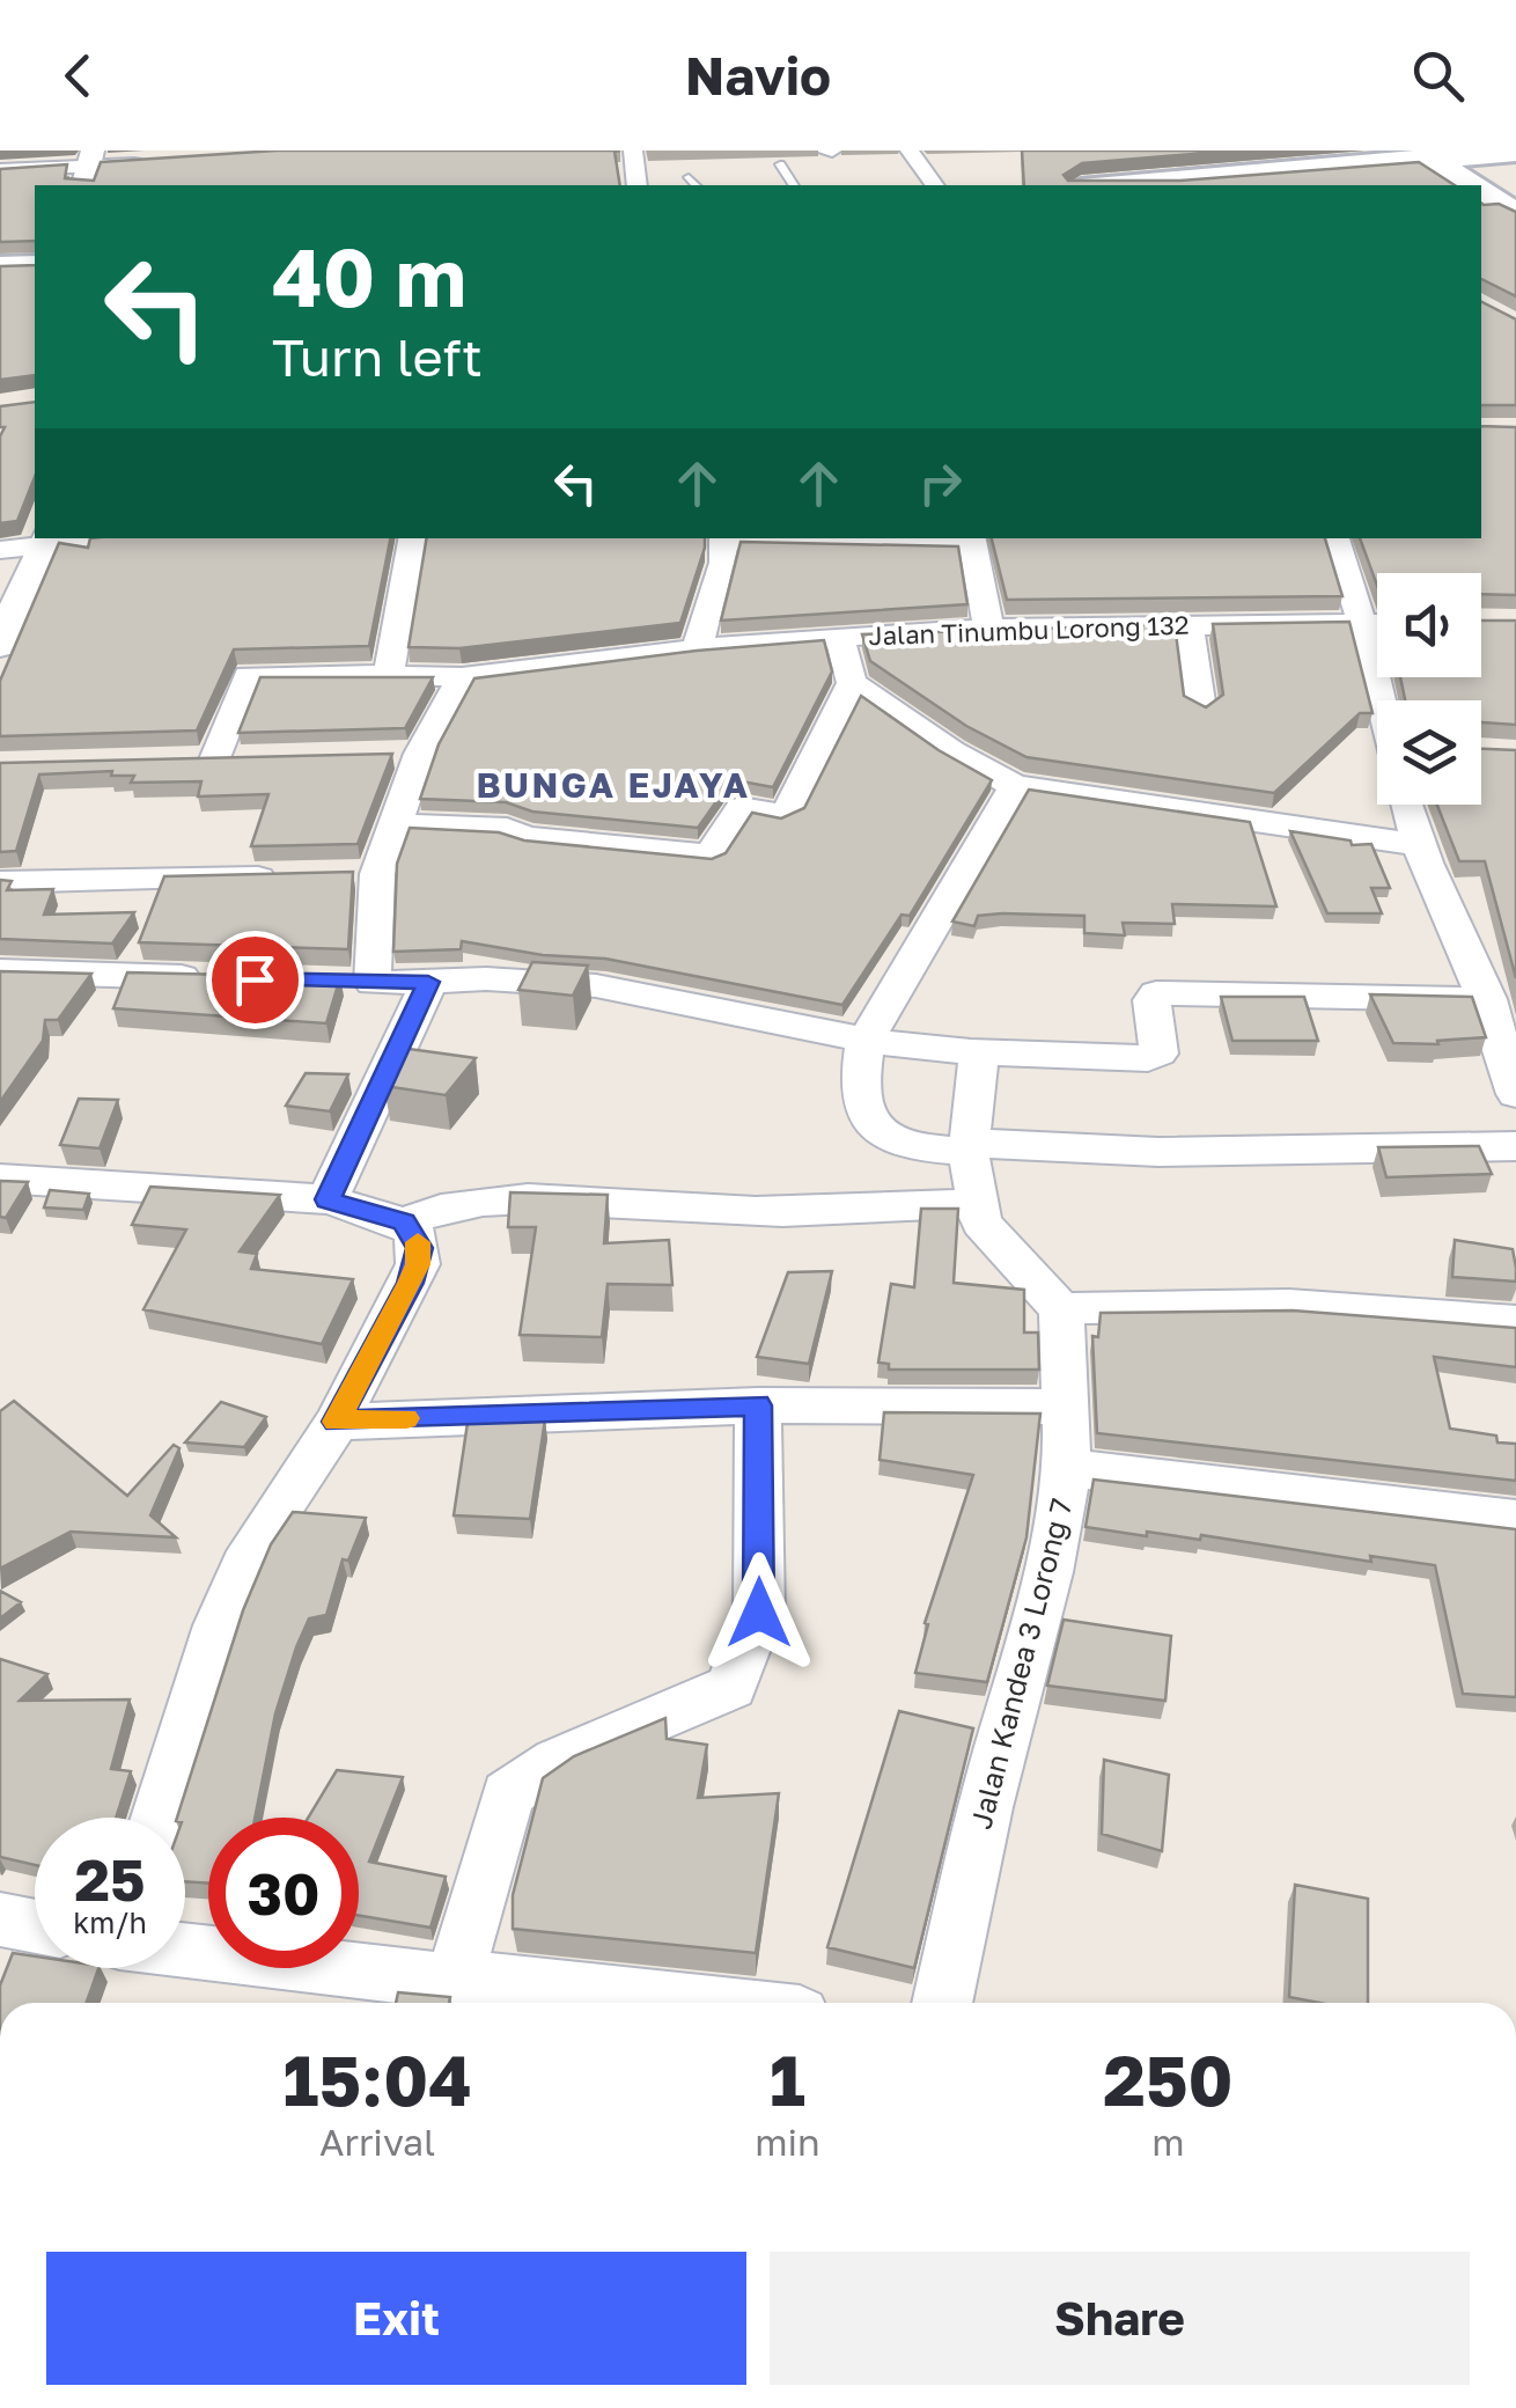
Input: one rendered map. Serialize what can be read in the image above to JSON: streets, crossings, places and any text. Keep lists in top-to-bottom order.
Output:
{
  "streets": {
    "street": ["Jalan Tinumbu Lorong 132", "Jalan Kandea 3 Lorong 7"]
  },
  "districts": ["BUNGA EJAYA"],
  "page": {
    "header": "Navio",
    "turn": ["40 m", "Turn left"],
    "speed": "25 km/h",
    "limit": "30",
    "eta": [
      "15:04",
      "Arrival",
      "1",
      "min",
      "250",
      "m"
    ],
    "buttons": ["Exit", "Share"]
  }
}
